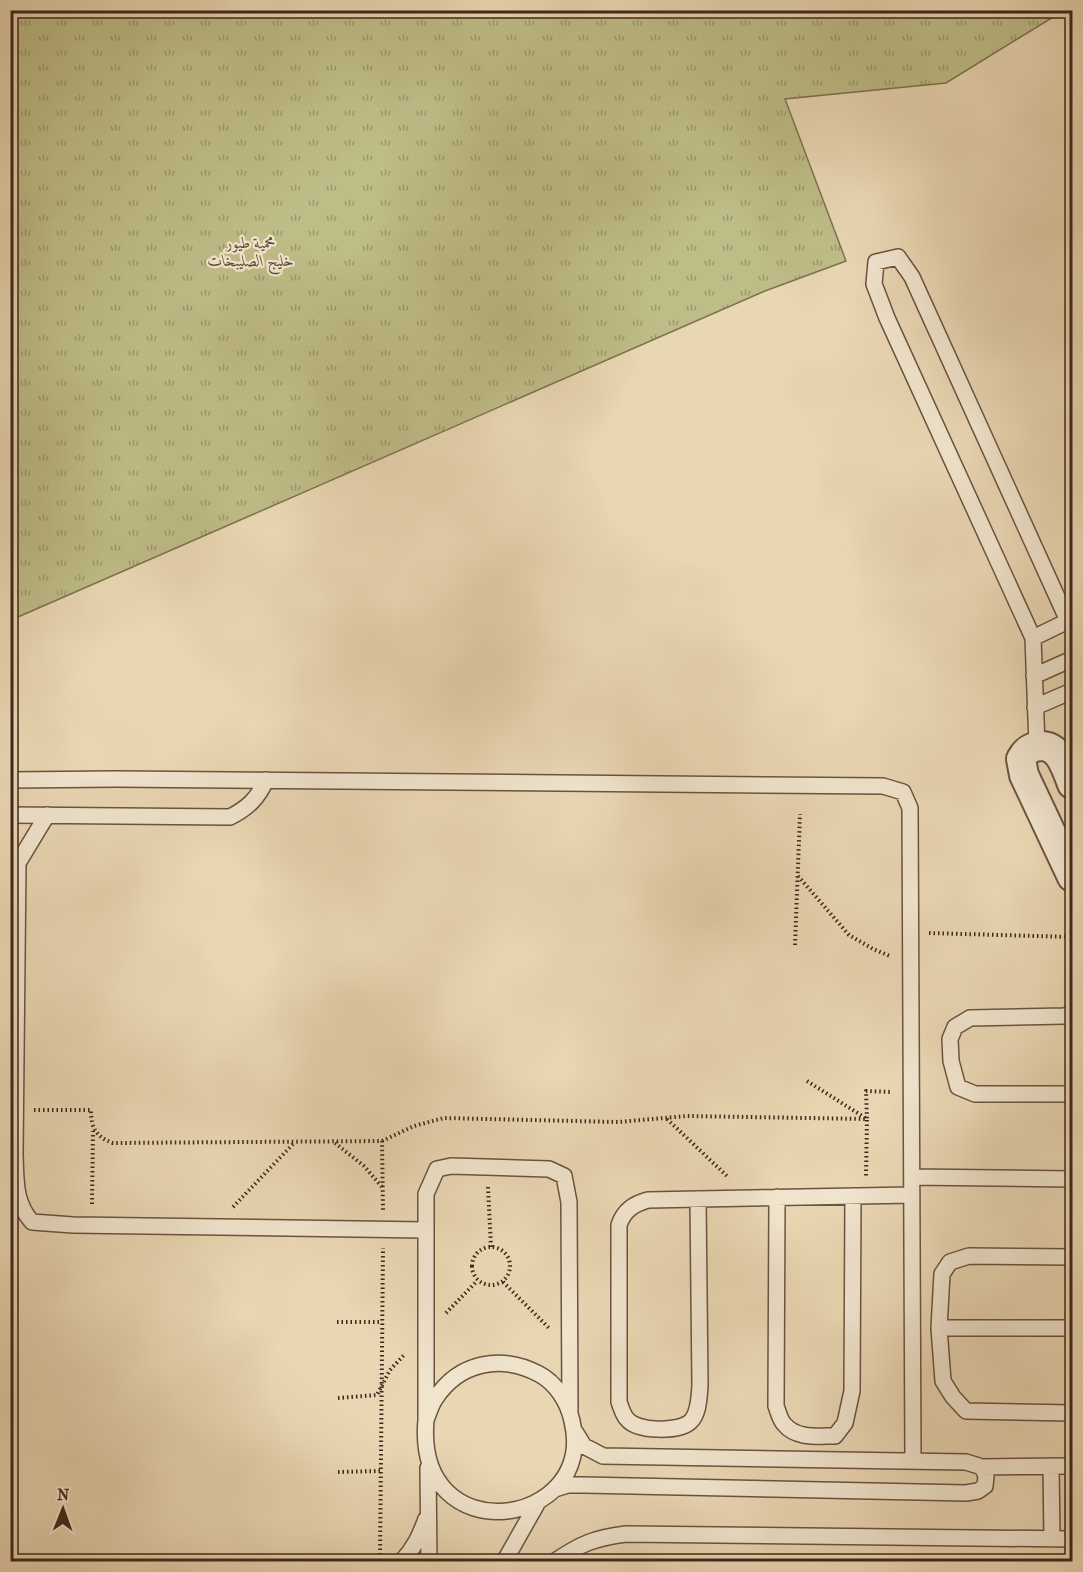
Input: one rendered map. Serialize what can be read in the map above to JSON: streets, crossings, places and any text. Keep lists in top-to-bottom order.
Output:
{
  "parks": ["محمية طيور خليج الصليبخات"],
  "north": "top"
}
